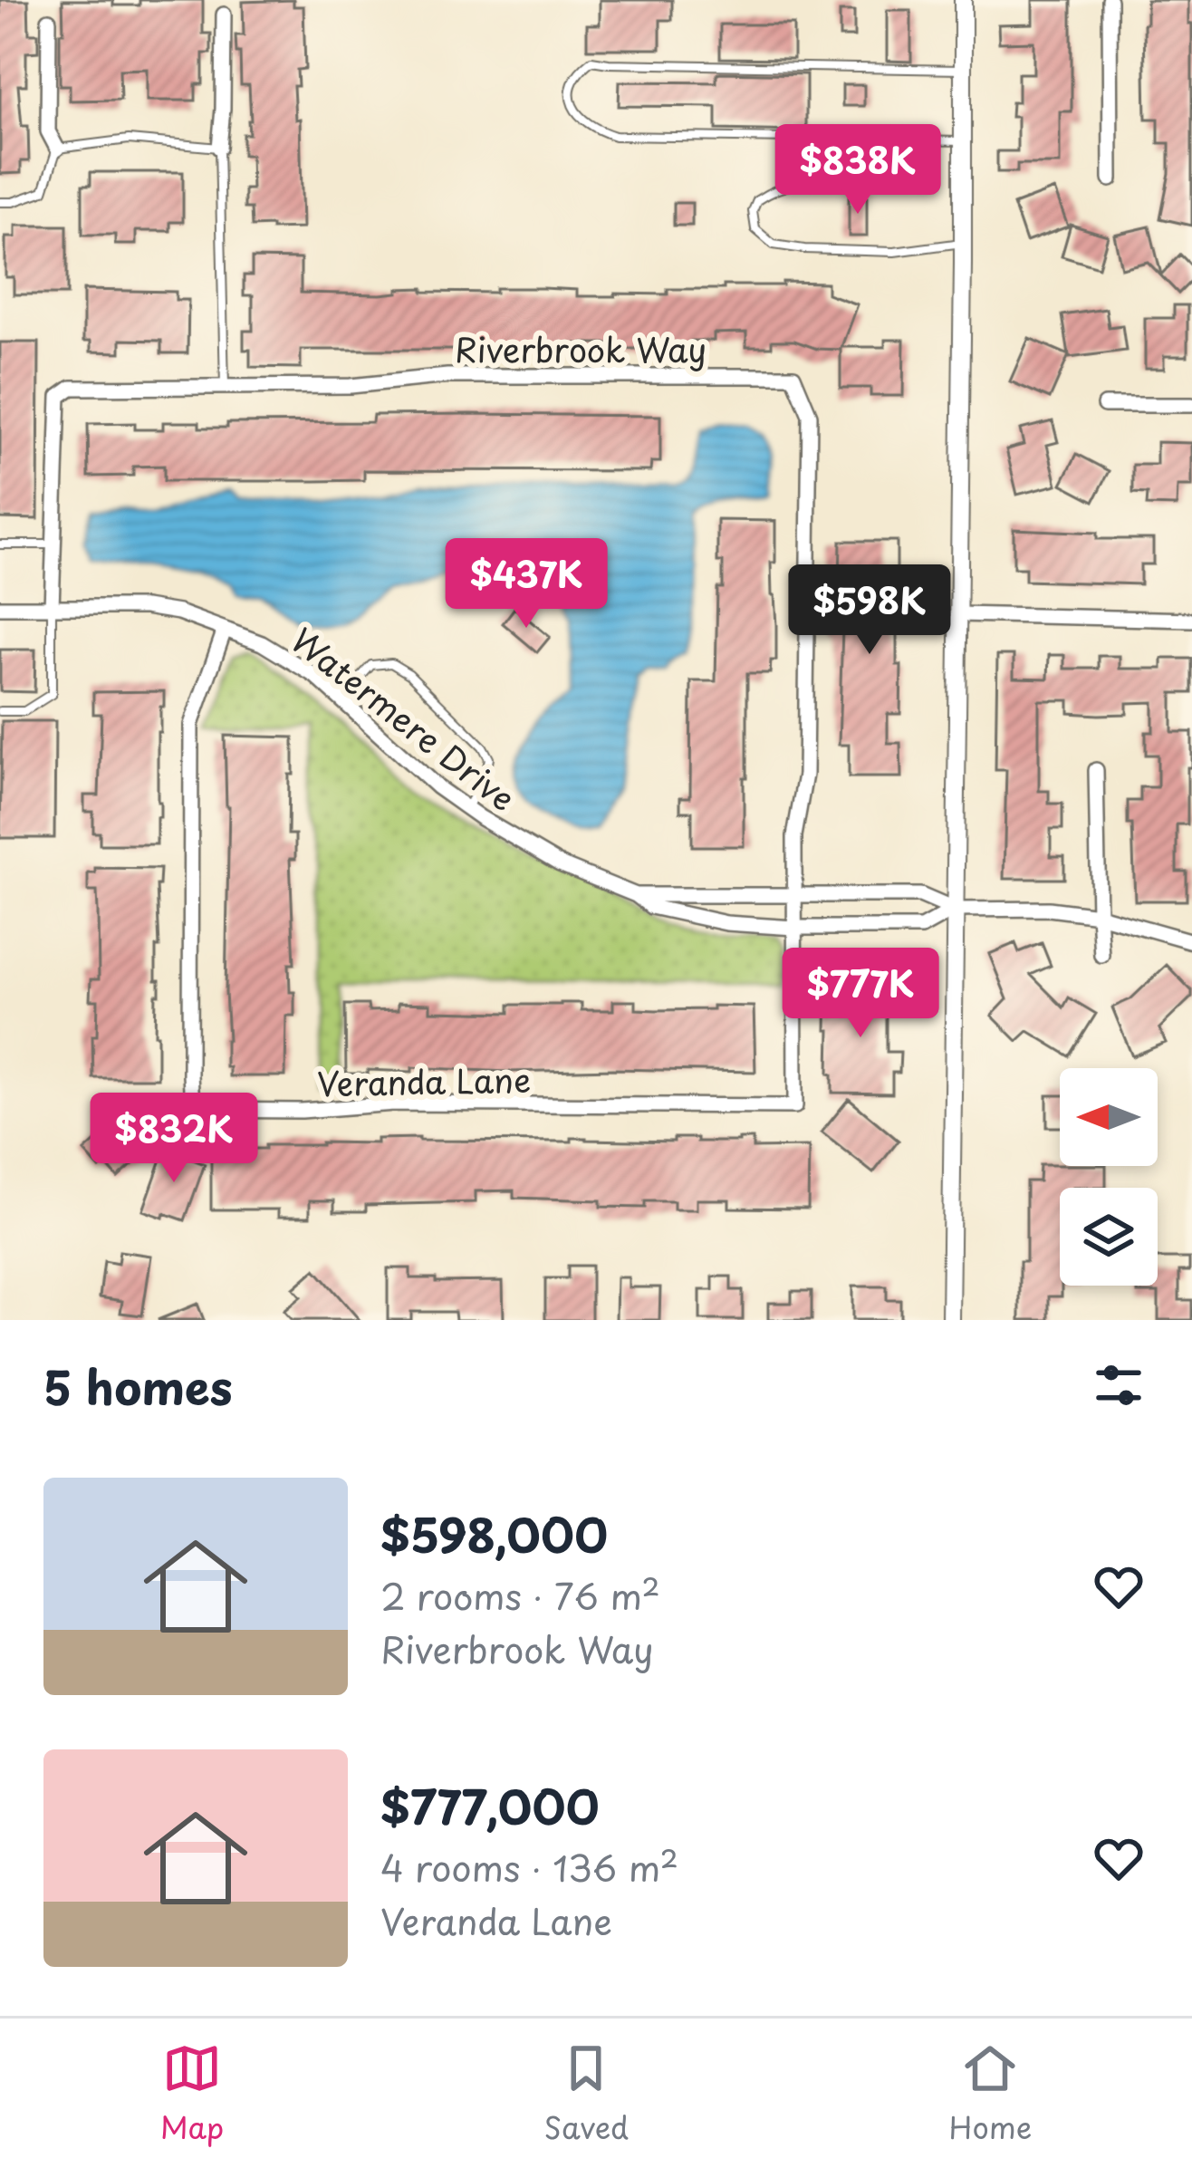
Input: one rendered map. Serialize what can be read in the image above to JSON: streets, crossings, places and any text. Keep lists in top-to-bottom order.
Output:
{
  "streets": {
    "street": ["Riverbrook Way", "Watermere Drive", "Veranda Lane"]
  },
  "crossings": [
    ["Riverbrook Way", "Watermere Drive"],
    ["Riverbrook Way", "Veranda Lane"],
    ["Watermere Drive", "Veranda Lane"]
  ],
  "north": "left",
  "page": {
    "price": [
      "$838K",
      "$437K",
      "$598K",
      "$777K",
      "$832K"
    ],
    "heading": "5 homes",
    "list": [
      {
        "name": "$598,000",
        "note": "2 rooms · 76 m² · Riverbrook Way"
      },
      {
        "name": "$777,000",
        "note": "4 rooms · 136 m² · Veranda Lane"
      }
    ],
    "tabs": ["Map", "Saved", "Home"]
  }
}
